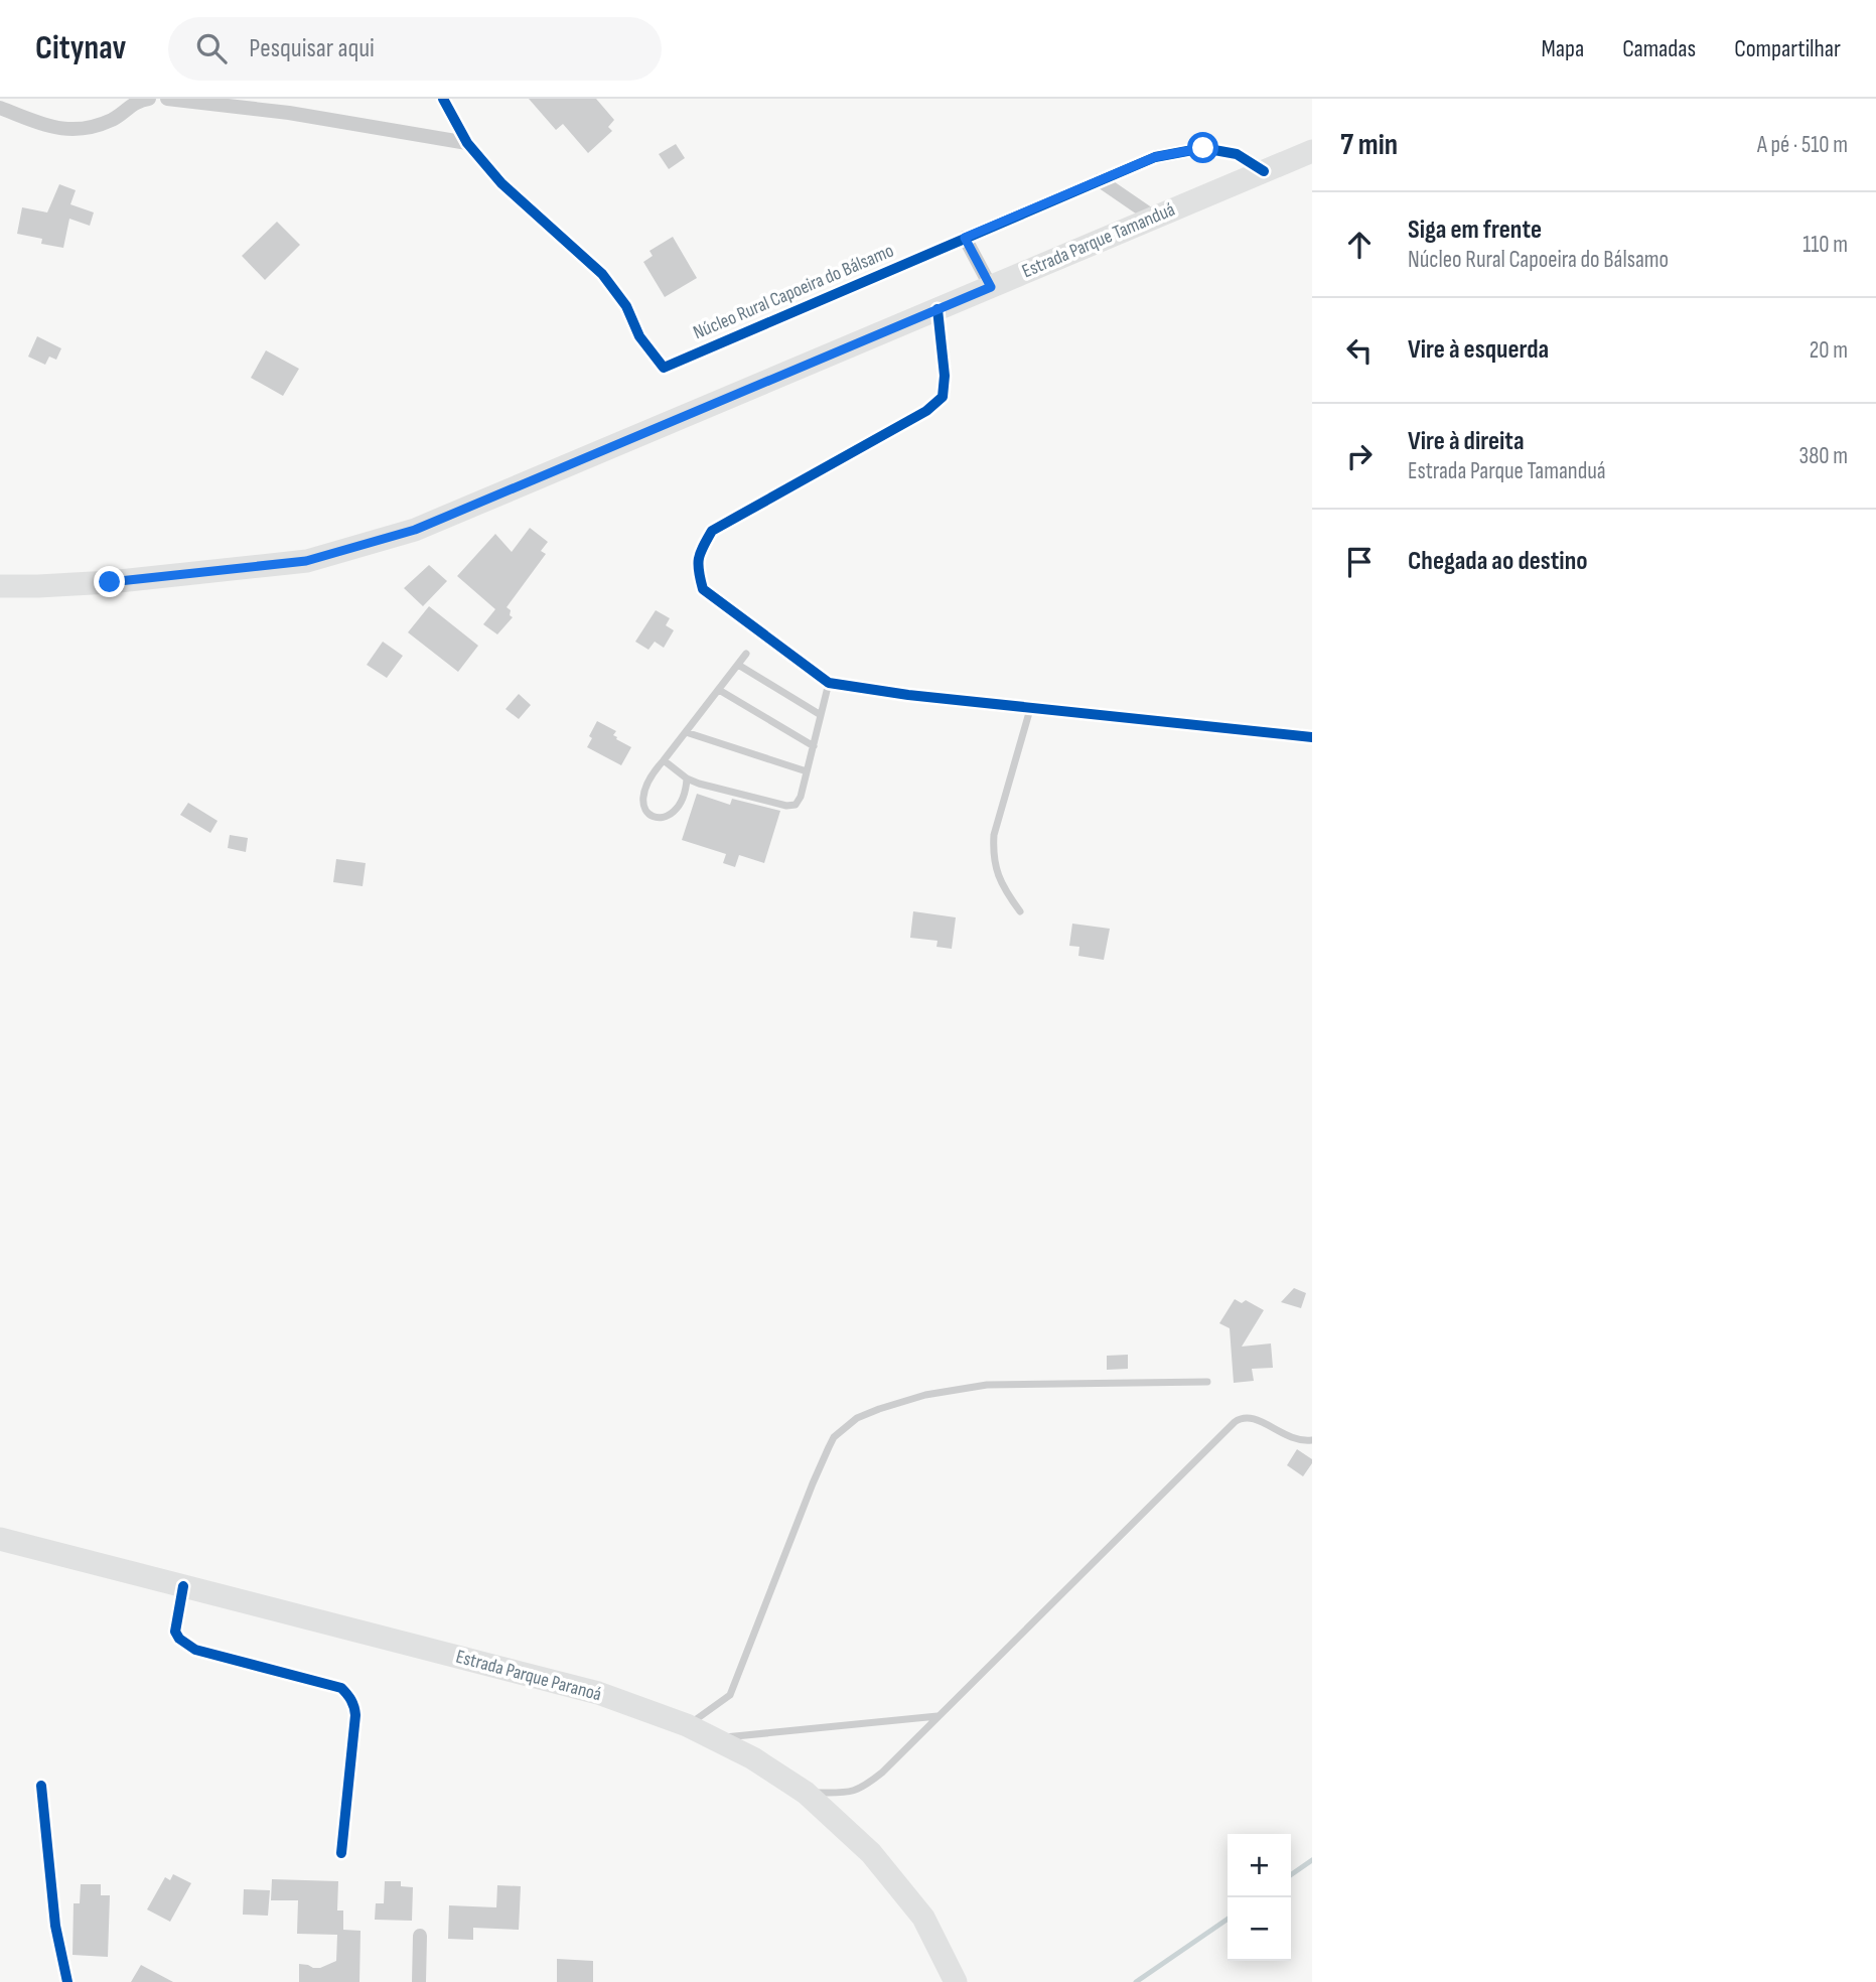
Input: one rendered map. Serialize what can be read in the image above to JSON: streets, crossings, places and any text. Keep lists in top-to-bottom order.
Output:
{
  "streets": {
    "main road": ["Estrada Parque Tamanduá", "Estrada Parque Paranoá"],
    "street": ["Núcleo Rural Capoeira do Bálsamo"]
  },
  "crossings": [
    ["Estrada Parque Tamanduá", "Núcleo Rural Capoeira do Bálsamo"]
  ],
  "page": {
    "header": "Citynav",
    "search": "Pesquisar aqui",
    "nav": ["Mapa", "Camadas", "Compartilhar"],
    "heading": ["7 min", "A pé · 510 m"],
    "list": [
      ["Siga em frente", "Núcleo Rural Capoeira do Bálsamo", "110 m"],
      ["Vire à esquerda", "20 m"],
      ["Vire à direita", "Estrada Parque Tamanduá", "380 m"],
      "Chegada ao destino"
    ],
    "map_buttons": ["+", "−"]
  }
}
